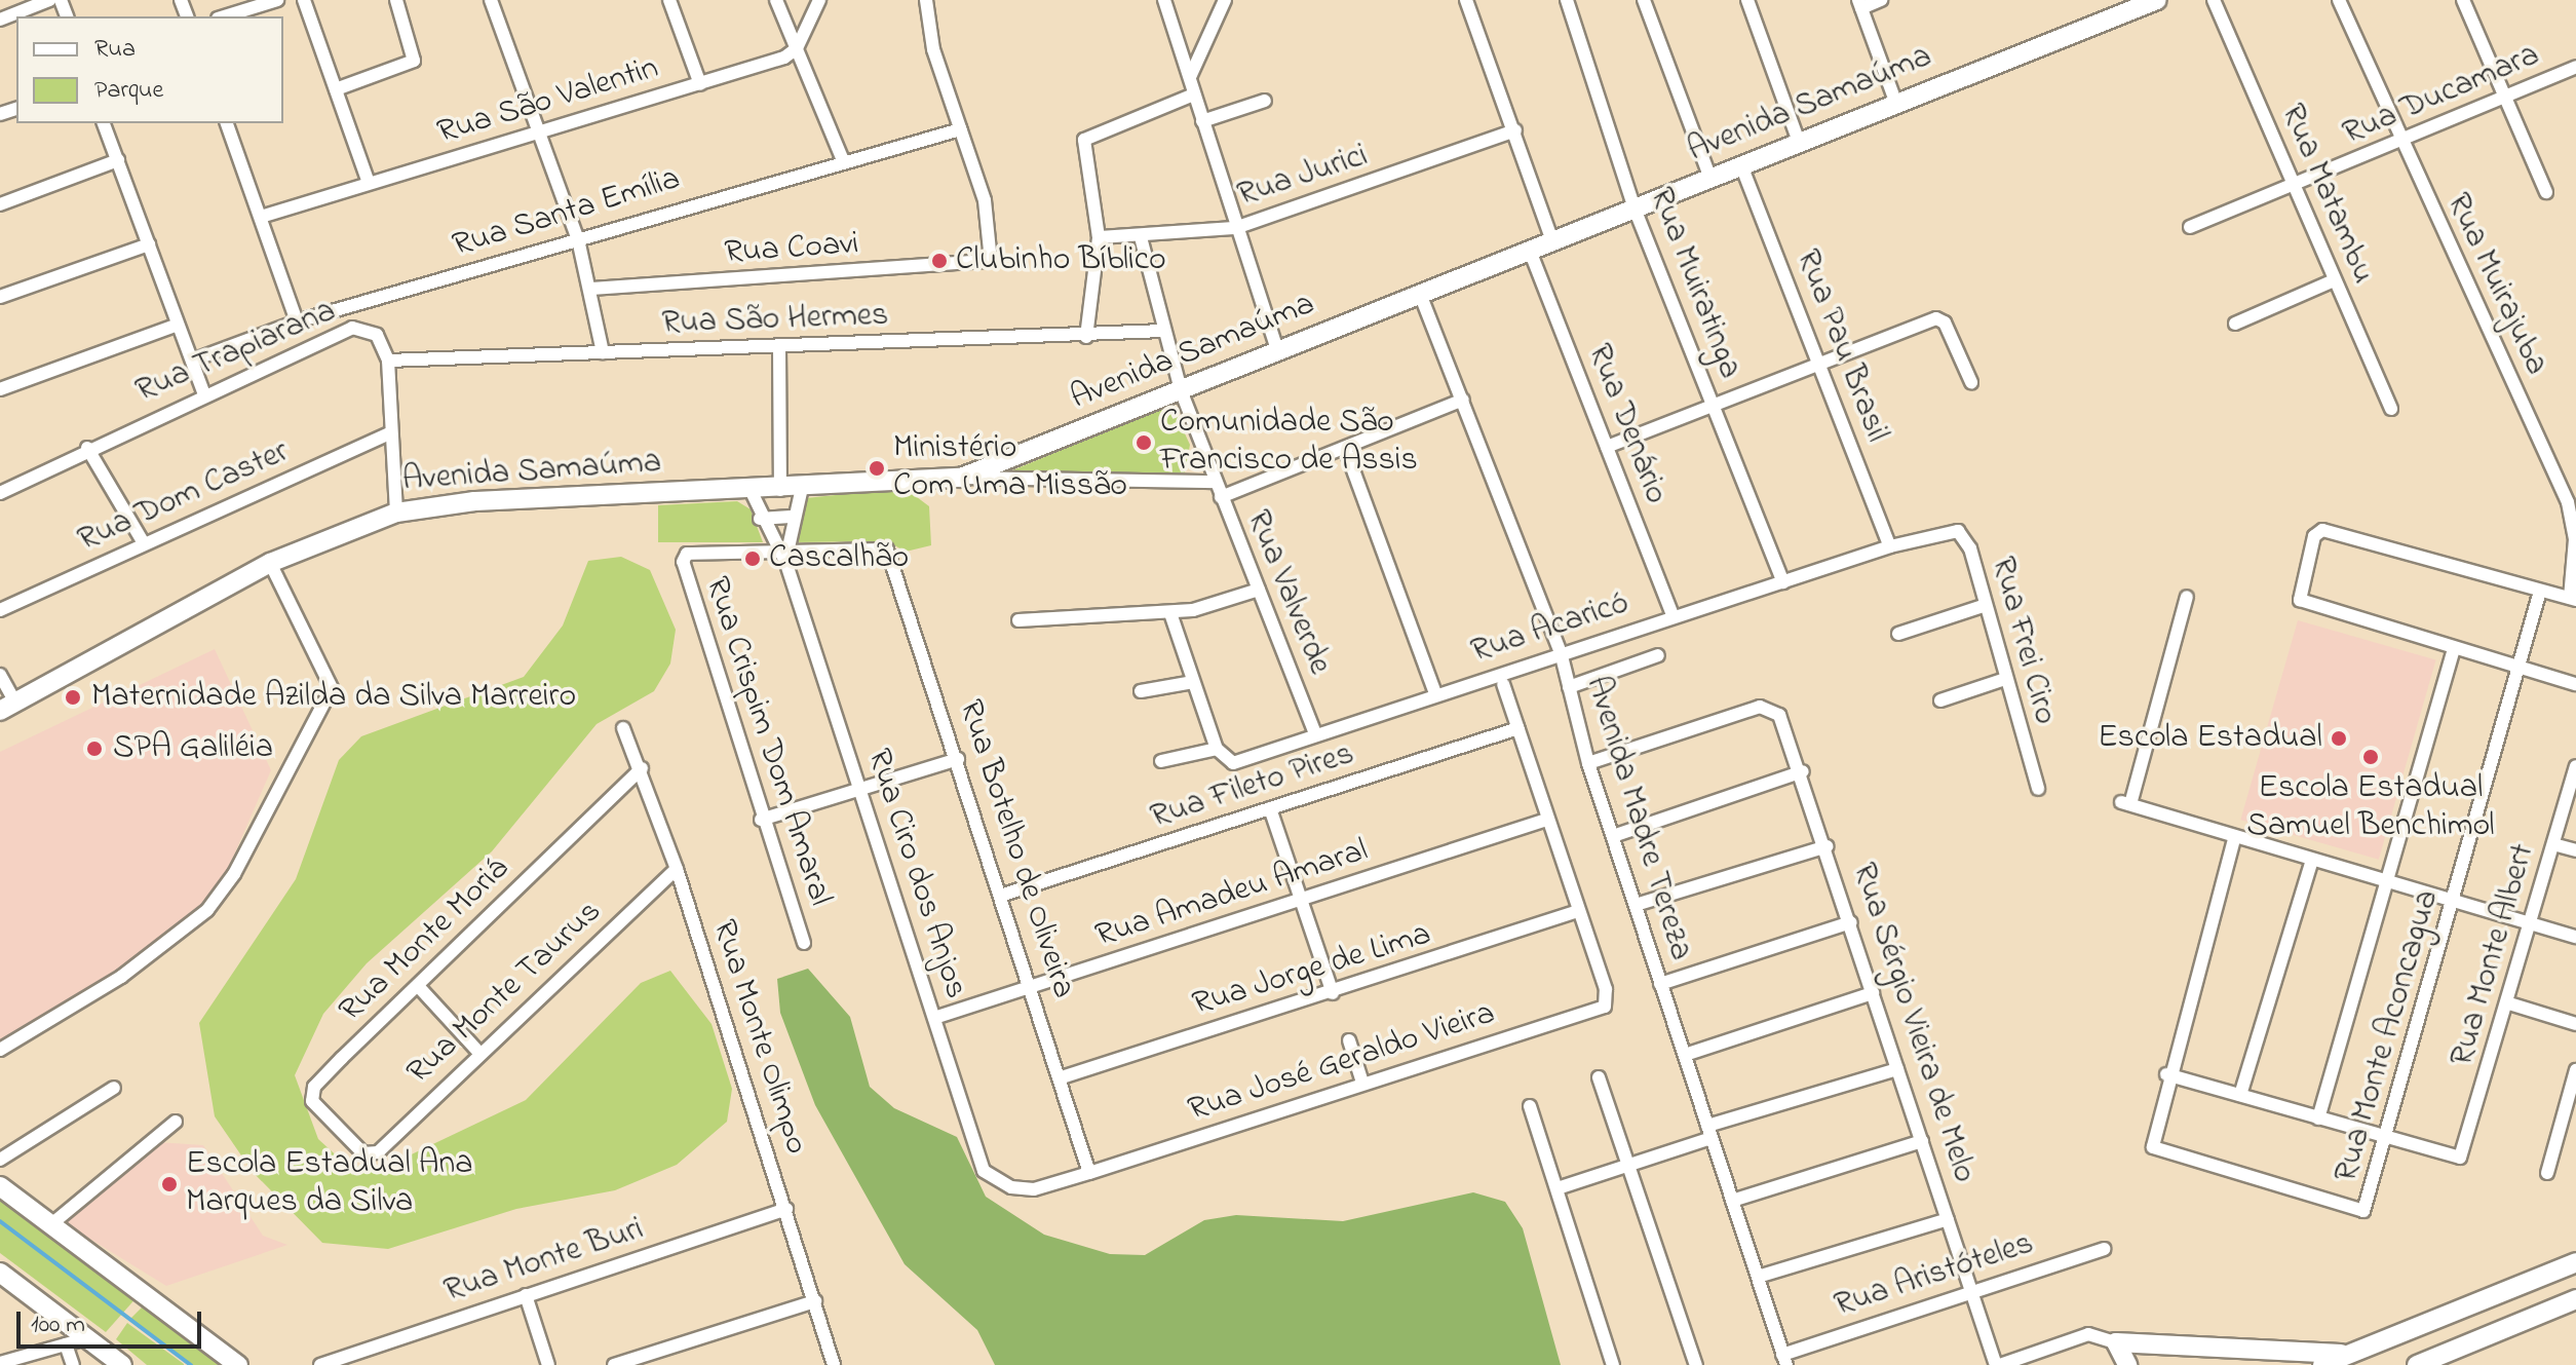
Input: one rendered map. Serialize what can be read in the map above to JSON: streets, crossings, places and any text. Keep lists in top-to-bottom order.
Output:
{
  "streets": {
    "street": [
      "Rua Ducamara",
      "Rua São Valentin",
      "Avenida Samaúma",
      "Rua Jurici",
      "Rua Matambu",
      "Rua Santa Emília",
      "Rua Coavi",
      "Rua Muiratinga",
      "Rua Muirajuba",
      "Rua São Hermes",
      "Rua Pau Brasil",
      "Rua Trapiarana",
      "Rua Denário",
      "Rua Dom Caster",
      "Rua Valverde",
      "Rua Acaricó",
      "Rua Frei Ciro",
      "Rua Crispim Dom Amaral",
      "Rua Fileto Pires",
      "Avenida Madre Tereza",
      "Rua Botelho de Oliveira",
      "Rua Ciro dos Anjos",
      "Rua Amadeu Amaral",
      "Rua Monte Moriá",
      "Rua Monte Albert",
      "Rua Jorge de Lima",
      "Rua Monte Taurus",
      "Rua Sérgio Vieira de Melo",
      "Rua Monte Aconcagua",
      "Rua Monte Olimpo",
      "Rua José Geraldo Vieira",
      "Rua Monte Buri",
      "Rua Aristóteles"
    ]
  },
  "crossings": [
    ["Rua Ducamara", "Rua Matambu"],
    ["Rua Ducamara", "Rua Muirajuba"],
    ["Avenida Samaúma", "Rua Muiratinga"],
    ["Avenida Samaúma", "Rua Pau Brasil"],
    ["Avenida Samaúma", "Rua Denário"],
    ["Avenida Samaúma", "Rua Valverde"],
    ["Avenida Samaúma", "Avenida Madre Tereza"],
    ["Avenida Samaúma", "Rua Ciro dos Anjos"],
    ["Rua Jurici", "Rua Valverde"],
    ["Rua Santa Emília", "Rua Coavi"],
    ["Rua Muiratinga", "Rua Acaricó"],
    ["Rua São Hermes", "Rua Trapiarana"],
    ["Rua São Hermes", "Rua Valverde"],
    ["Rua Pau Brasil", "Rua Acaricó"],
    ["Rua Pau Brasil", "Rua Frei Ciro"],
    ["Rua Denário", "Rua Acaricó"],
    ["Rua Valverde", "Rua Acaricó"],
    ["Rua Acaricó", "Rua Frei Ciro"],
    ["Rua Acaricó", "Avenida Madre Tereza"],
    ["Rua Crispim Dom Amaral", "Rua Botelho de Oliveira"],
    ["Rua Crispim Dom Amaral", "Rua Ciro dos Anjos"],
    ["Rua Fileto Pires", "Rua Botelho de Oliveira"],
    ["Avenida Madre Tereza", "Rua Sérgio Vieira de Melo"],
    ["Avenida Madre Tereza", "Rua Aristóteles"],
    ["Rua Botelho de Oliveira", "Rua Ciro dos Anjos"],
    ["Rua Botelho de Oliveira", "Rua Amadeu Amaral"],
    ["Rua Botelho de Oliveira", "Rua Jorge de Lima"],
    ["Rua Botelho de Oliveira", "Rua José Geraldo Vieira"],
    ["Rua Ciro dos Anjos", "Rua Amadeu Amaral"],
    ["Rua Ciro dos Anjos", "Rua José Geraldo Vieira"],
    ["Rua Monte Moriá", "Rua Monte Taurus"],
    ["Rua Monte Moriá", "Rua Monte Olimpo"],
    ["Rua Monte Albert", "Rua Monte Aconcagua"],
    ["Rua Jorge de Lima", "Rua José Geraldo Vieira"],
    ["Rua Monte Taurus", "Rua Monte Olimpo"],
    ["Rua Sérgio Vieira de Melo", "Rua Aristóteles"],
    ["Rua Monte Olimpo", "Rua Monte Buri"]
  ],
  "places": [
    "Clubinho Bíblico",
    "Comunidade São Francisco de Assis",
    "Ministério Com Uma Missão",
    "Cascalhão",
    "Maternidade Azilda da Silva Marreiro",
    "Escola Estadual",
    "SPA Galiléia",
    "Escola Estadual Samuel Benchimol",
    "Escola Estadual Ana Marques da Silva"
  ],
  "legend": ["Rua", "Parque"],
  "scale_bar": "100 m"
}
